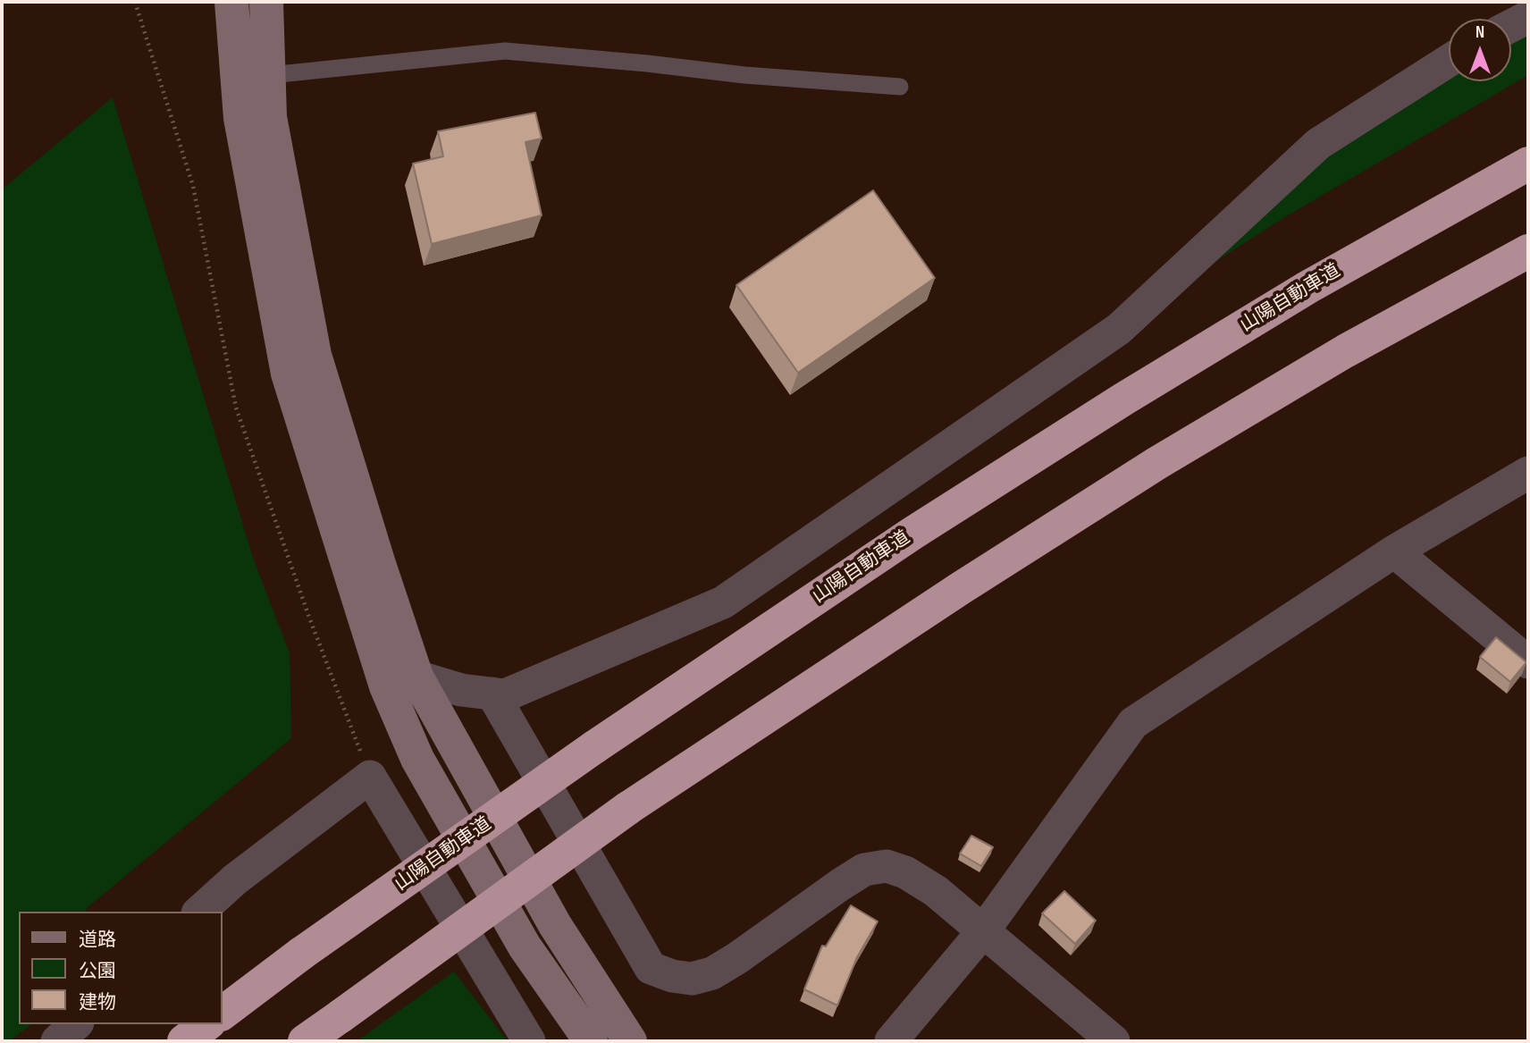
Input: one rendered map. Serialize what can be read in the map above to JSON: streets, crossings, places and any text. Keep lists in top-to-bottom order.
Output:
{
  "streets": {
    "highway": ["山陽自動車道"]
  },
  "legend": ["道路", "公園", "建物"],
  "north": "top"
}
